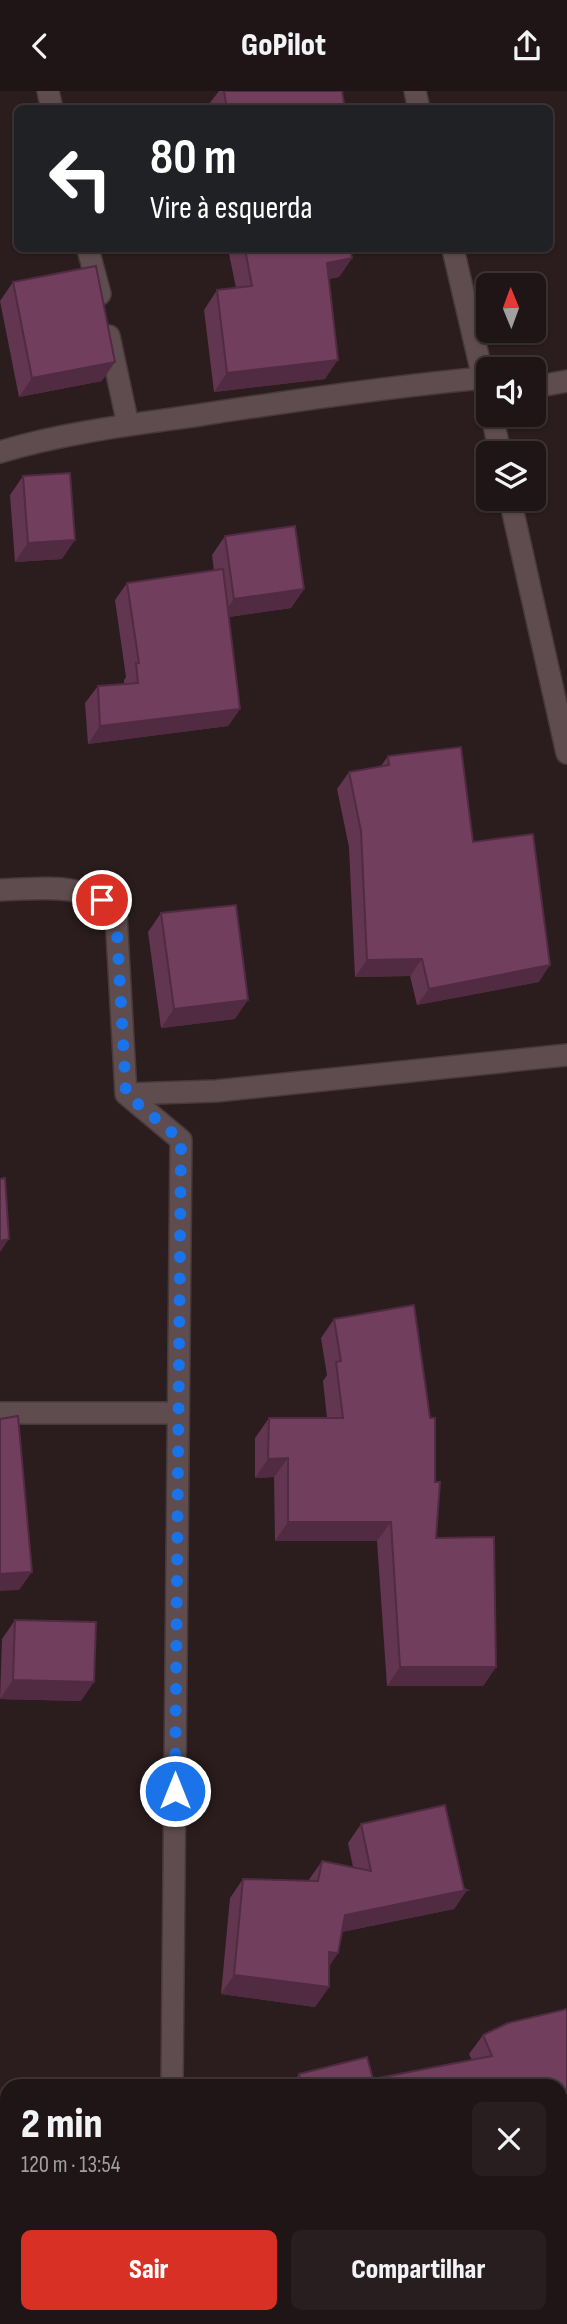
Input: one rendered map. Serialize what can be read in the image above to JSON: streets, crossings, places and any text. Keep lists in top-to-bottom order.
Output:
{
  "north": "top",
  "page": {
    "header": "GoPilot",
    "turn": ["80 m", "Vire à esquerda"],
    "heading": ["2 min", "120 m · 13:54"],
    "buttons": ["Sair", "Compartilhar"]
  }
}
